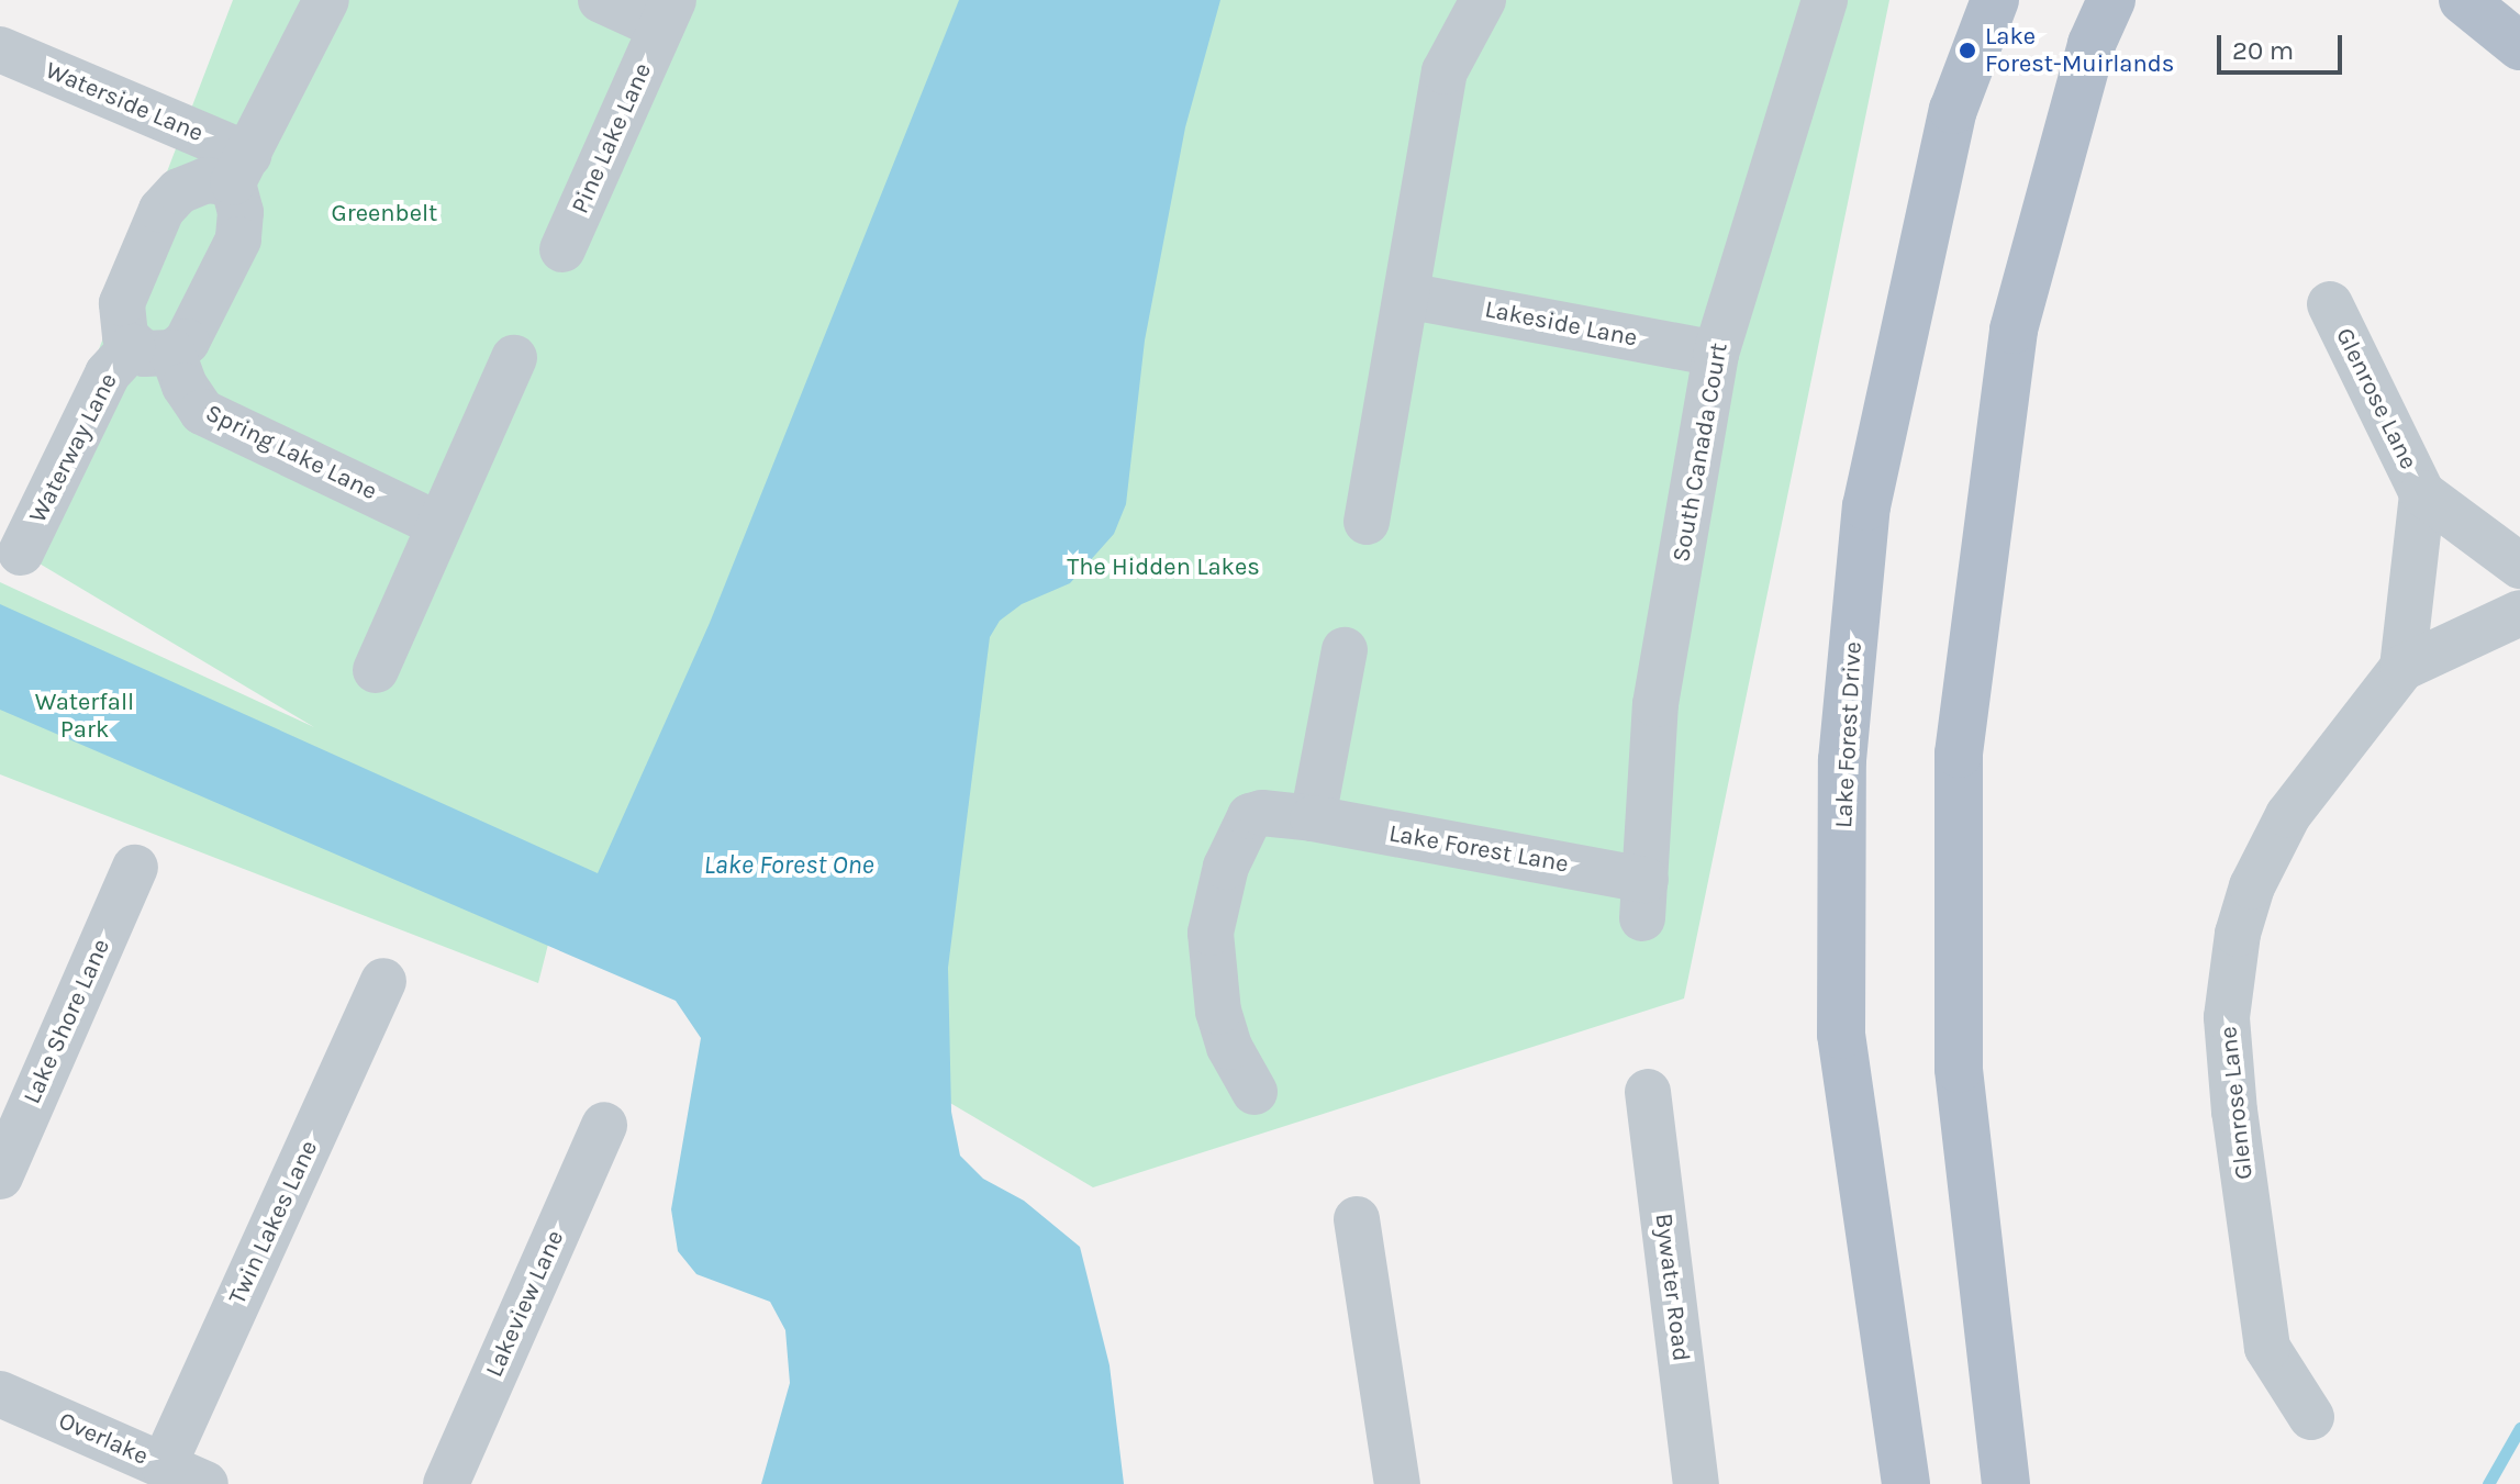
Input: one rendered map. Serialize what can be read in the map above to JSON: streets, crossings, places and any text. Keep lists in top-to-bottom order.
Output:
{
  "streets": {
    "main road": ["Lake Forest Drive"],
    "street": [
      "Waterside Lane",
      "Pine Lake Lane",
      "Lakeside Lane",
      "Glenrose Lane",
      "Waterway Lane",
      "Spring Lake Lane",
      "South Canada Court",
      "Lake Forest Lane",
      "Lake Shore Lane",
      "Twin Lakes Lane",
      "Bywater Road",
      "Lakeview Lane",
      "Overlake"
    ]
  },
  "crossings": [
    ["Waterside Lane", "Waterway Lane"],
    ["Waterside Lane", "Spring Lake Lane"],
    ["Lakeside Lane", "South Canada Court"],
    ["Waterway Lane", "Spring Lake Lane"],
    ["South Canada Court", "Lake Forest Lane"],
    ["Twin Lakes Lane", "Overlake"]
  ],
  "water": ["Lake Forest One"],
  "parks": ["Greenbelt", "The Hidden Lakes", "Waterfall Park"],
  "places": ["Lake Forest-Muirlands"],
  "scale_bar": "20 m"
}
